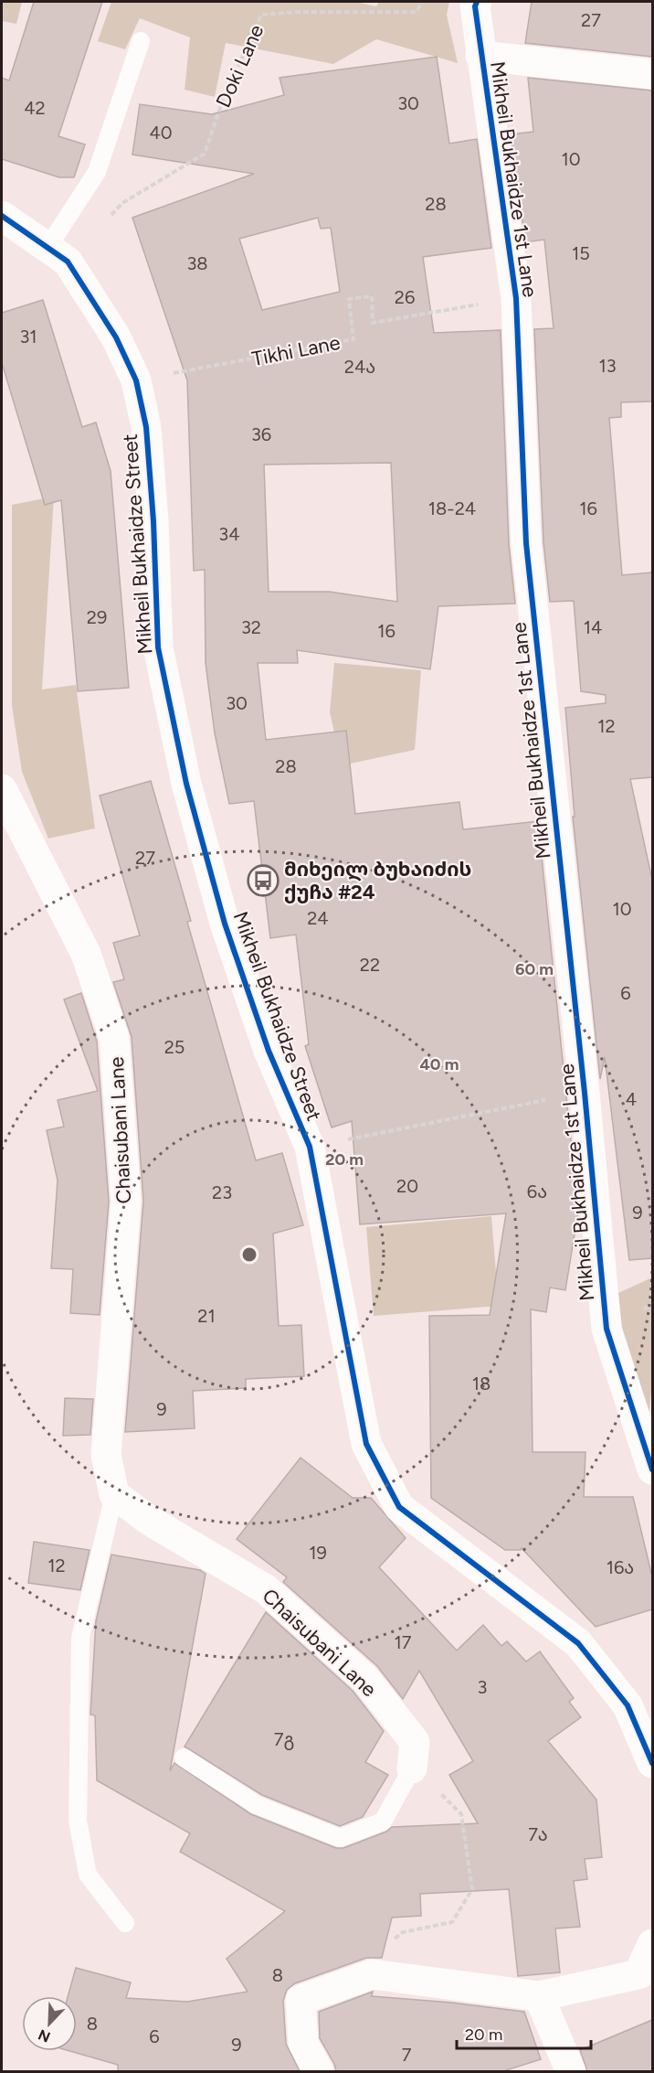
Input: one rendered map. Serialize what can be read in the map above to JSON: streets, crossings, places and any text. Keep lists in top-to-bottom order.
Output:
{
  "streets": {
    "street": ["Mikheil Bukhaidze 1st Lane", "Mikheil Bukhaidze Street", "Chaisubani Lane"],
    "path": ["Doki Lane", "Tikhi Lane"]
  },
  "crossings": [
    ["Mikheil Bukhaidze 1st Lane", "Tikhi Lane"],
    ["Tikhi Lane", "Mikheil Bukhaidze Street"]
  ],
  "places": {
    "bus stop": ["მიხეილ ბუხაიძის ქუჩა #24"]
  },
  "house_numbers": [
    "27",
    "30",
    "42",
    "40",
    "10",
    "28",
    "15",
    "38",
    "26",
    "31",
    "13",
    "24ა",
    "36",
    "18-24",
    "16",
    "34",
    "29",
    "32",
    "14",
    "16",
    "30",
    "12",
    "28",
    "27",
    "10",
    "24",
    "22",
    "6",
    "25",
    "4",
    "20",
    "6ა",
    "23",
    "9",
    "21",
    "18",
    "9",
    "19",
    "12",
    "16ა",
    "17",
    "3",
    "7გ",
    "7ა",
    "8",
    "8",
    "6",
    "9",
    "7"
  ],
  "scale_bar": "20 m",
  "north": "bottom left",
  "rings": ["60 m", "40 m", "20 m"]
}
